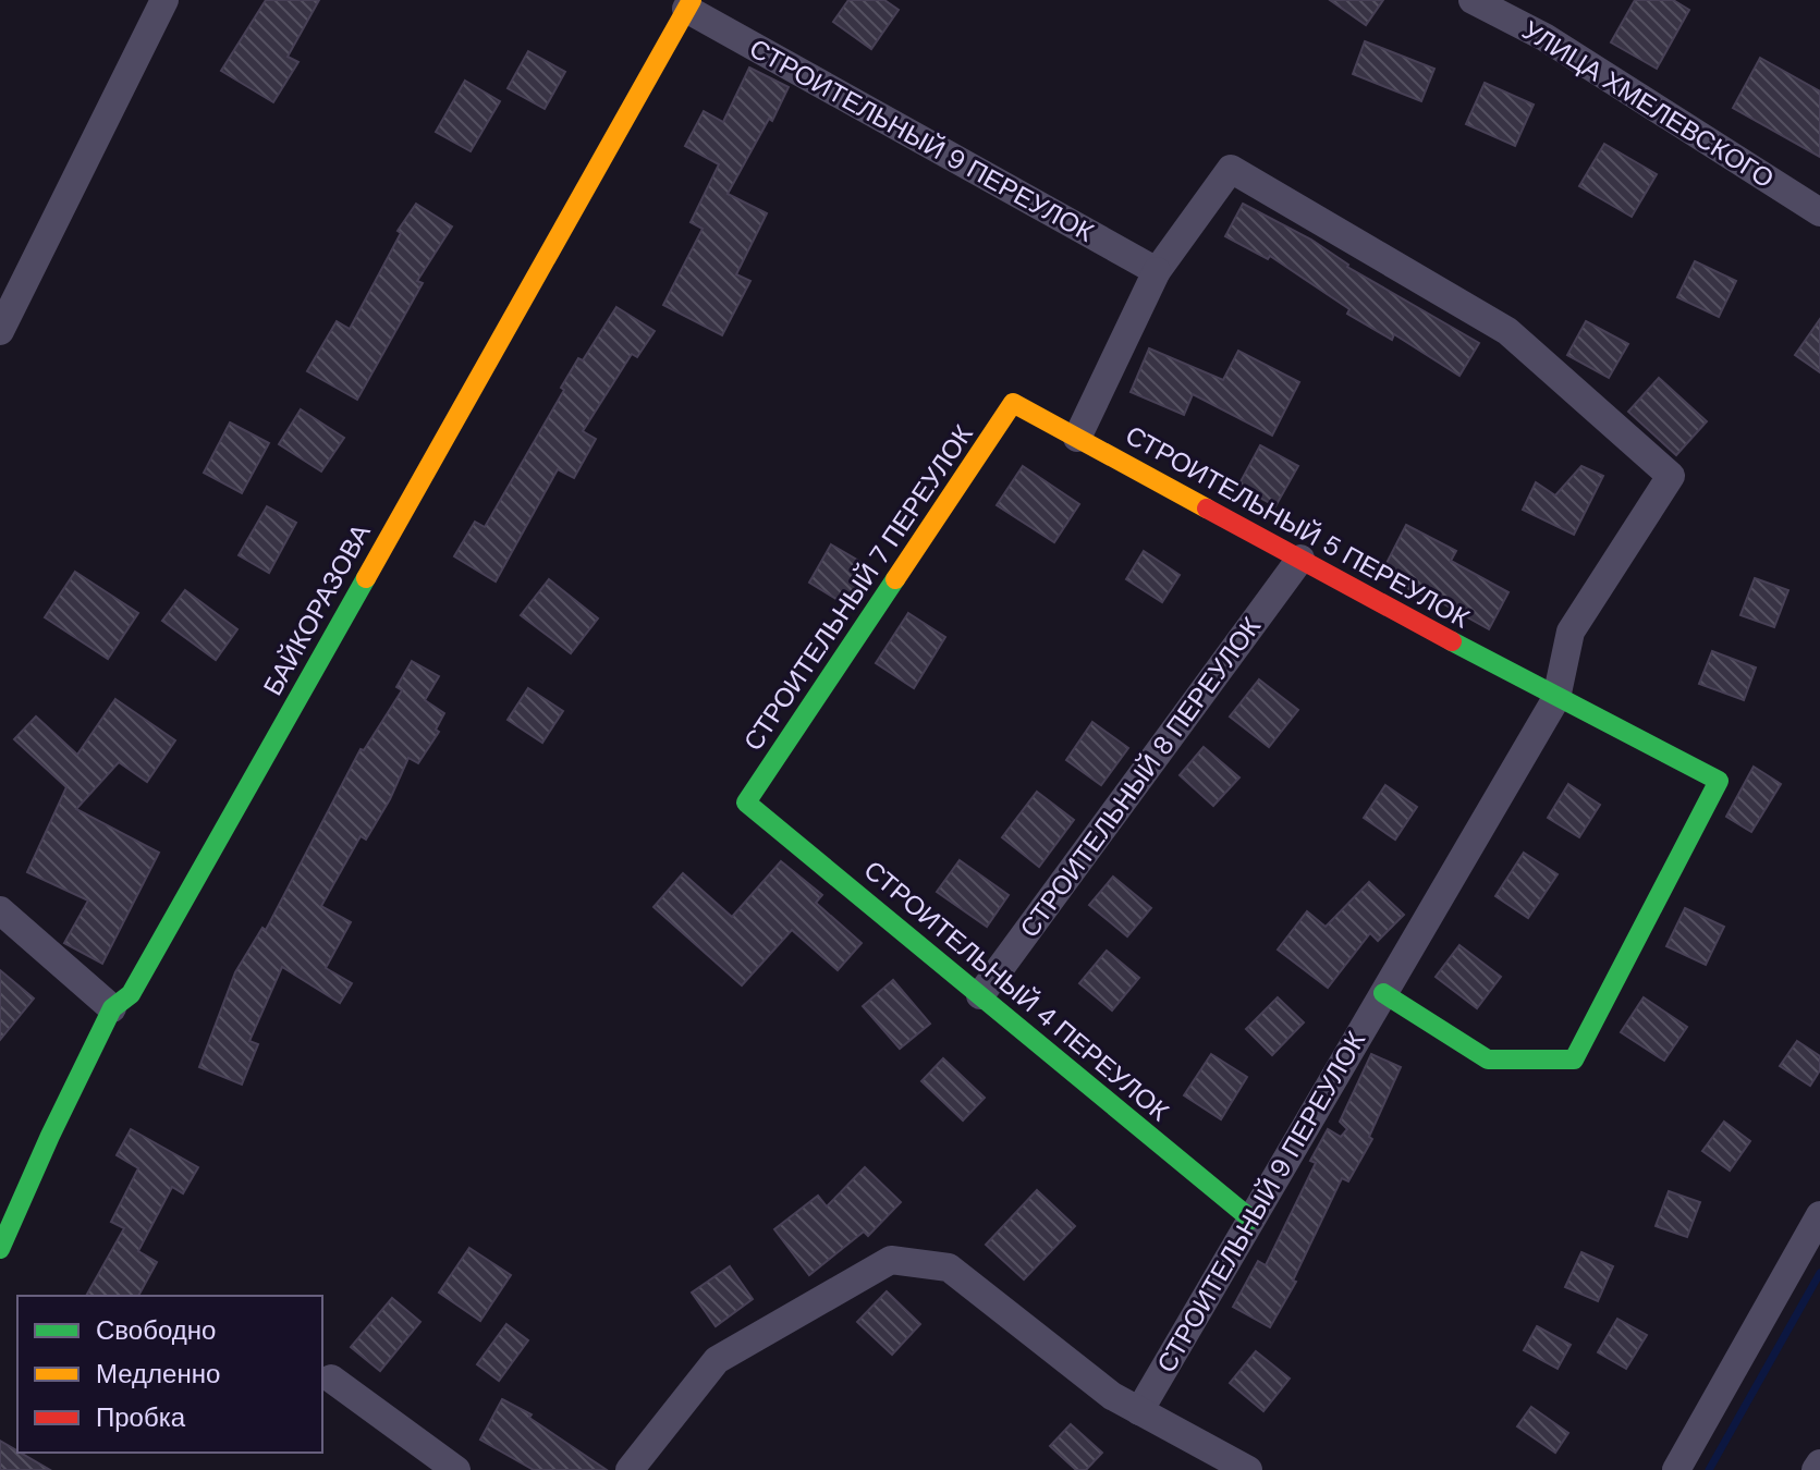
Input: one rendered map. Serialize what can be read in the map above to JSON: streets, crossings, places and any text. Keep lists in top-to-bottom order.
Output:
{
  "streets": {
    "street": [
      "УЛИЦА ХМЕЛЕВСКОГО",
      "СТРОИТЕЛЬНЫЙ 9 ПЕРЕУЛОК",
      "СТРОИТЕЛЬНЫЙ 5 ПЕРЕУЛОК",
      "СТРОИТЕЛЬНЫЙ 7 ПЕРЕУЛОК",
      "БАЙКОРАЗОВА",
      "СТРОИТЕЛЬНЫЙ 8 ПЕРЕУЛОК",
      "СТРОИТЕЛЬНЫЙ 4 ПЕРЕУЛОК"
    ]
  },
  "crossings": [
    ["СТРОИТЕЛЬНЫЙ 9 ПЕРЕУЛОК", "СТРОИТЕЛЬНЫЙ 5 ПЕРЕУЛОК"],
    ["СТРОИТЕЛЬНЫЙ 9 ПЕРЕУЛОК", "БАЙКОРАЗОВА"],
    ["СТРОИТЕЛЬНЫЙ 9 ПЕРЕУЛОК", "СТРОИТЕЛЬНЫЙ 4 ПЕРЕУЛОК"],
    ["СТРОИТЕЛЬНЫЙ 5 ПЕРЕУЛОК", "СТРОИТЕЛЬНЫЙ 7 ПЕРЕУЛОК"],
    ["СТРОИТЕЛЬНЫЙ 5 ПЕРЕУЛОК", "СТРОИТЕЛЬНЫЙ 8 ПЕРЕУЛОК"],
    ["СТРОИТЕЛЬНЫЙ 7 ПЕРЕУЛОК", "СТРОИТЕЛЬНЫЙ 4 ПЕРЕУЛОК"],
    ["СТРОИТЕЛЬНЫЙ 8 ПЕРЕУЛОК", "СТРОИТЕЛЬНЫЙ 4 ПЕРЕУЛОК"]
  ],
  "legend": ["Свободно", "Медленно", "Пробка"]
}
